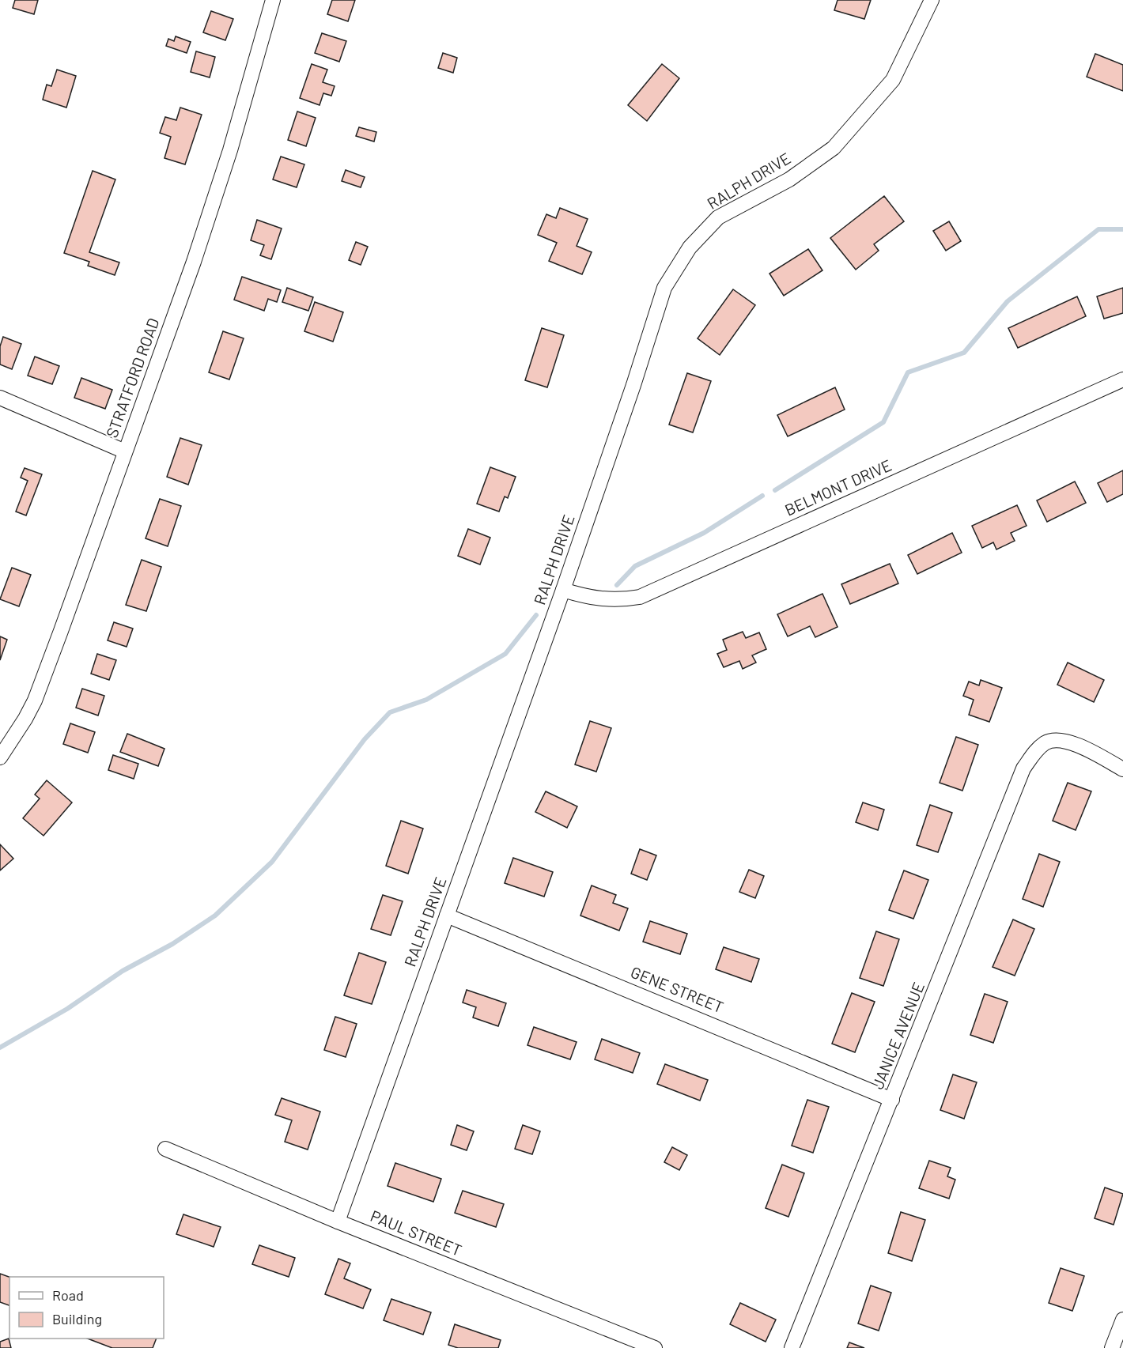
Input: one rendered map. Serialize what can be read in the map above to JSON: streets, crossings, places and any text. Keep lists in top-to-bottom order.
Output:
{
  "streets": {
    "street": [
      "RALPH DRIVE",
      "STRATFORD ROAD",
      "BELMONT DRIVE",
      "GENE STREET",
      "JANICE AVENUE",
      "PAUL STREET"
    ]
  },
  "crossings": [
    ["RALPH DRIVE", "BELMONT DRIVE"],
    ["RALPH DRIVE", "GENE STREET"],
    ["RALPH DRIVE", "PAUL STREET"],
    ["GENE STREET", "JANICE AVENUE"]
  ],
  "legend": ["Road", "Building"]
}
